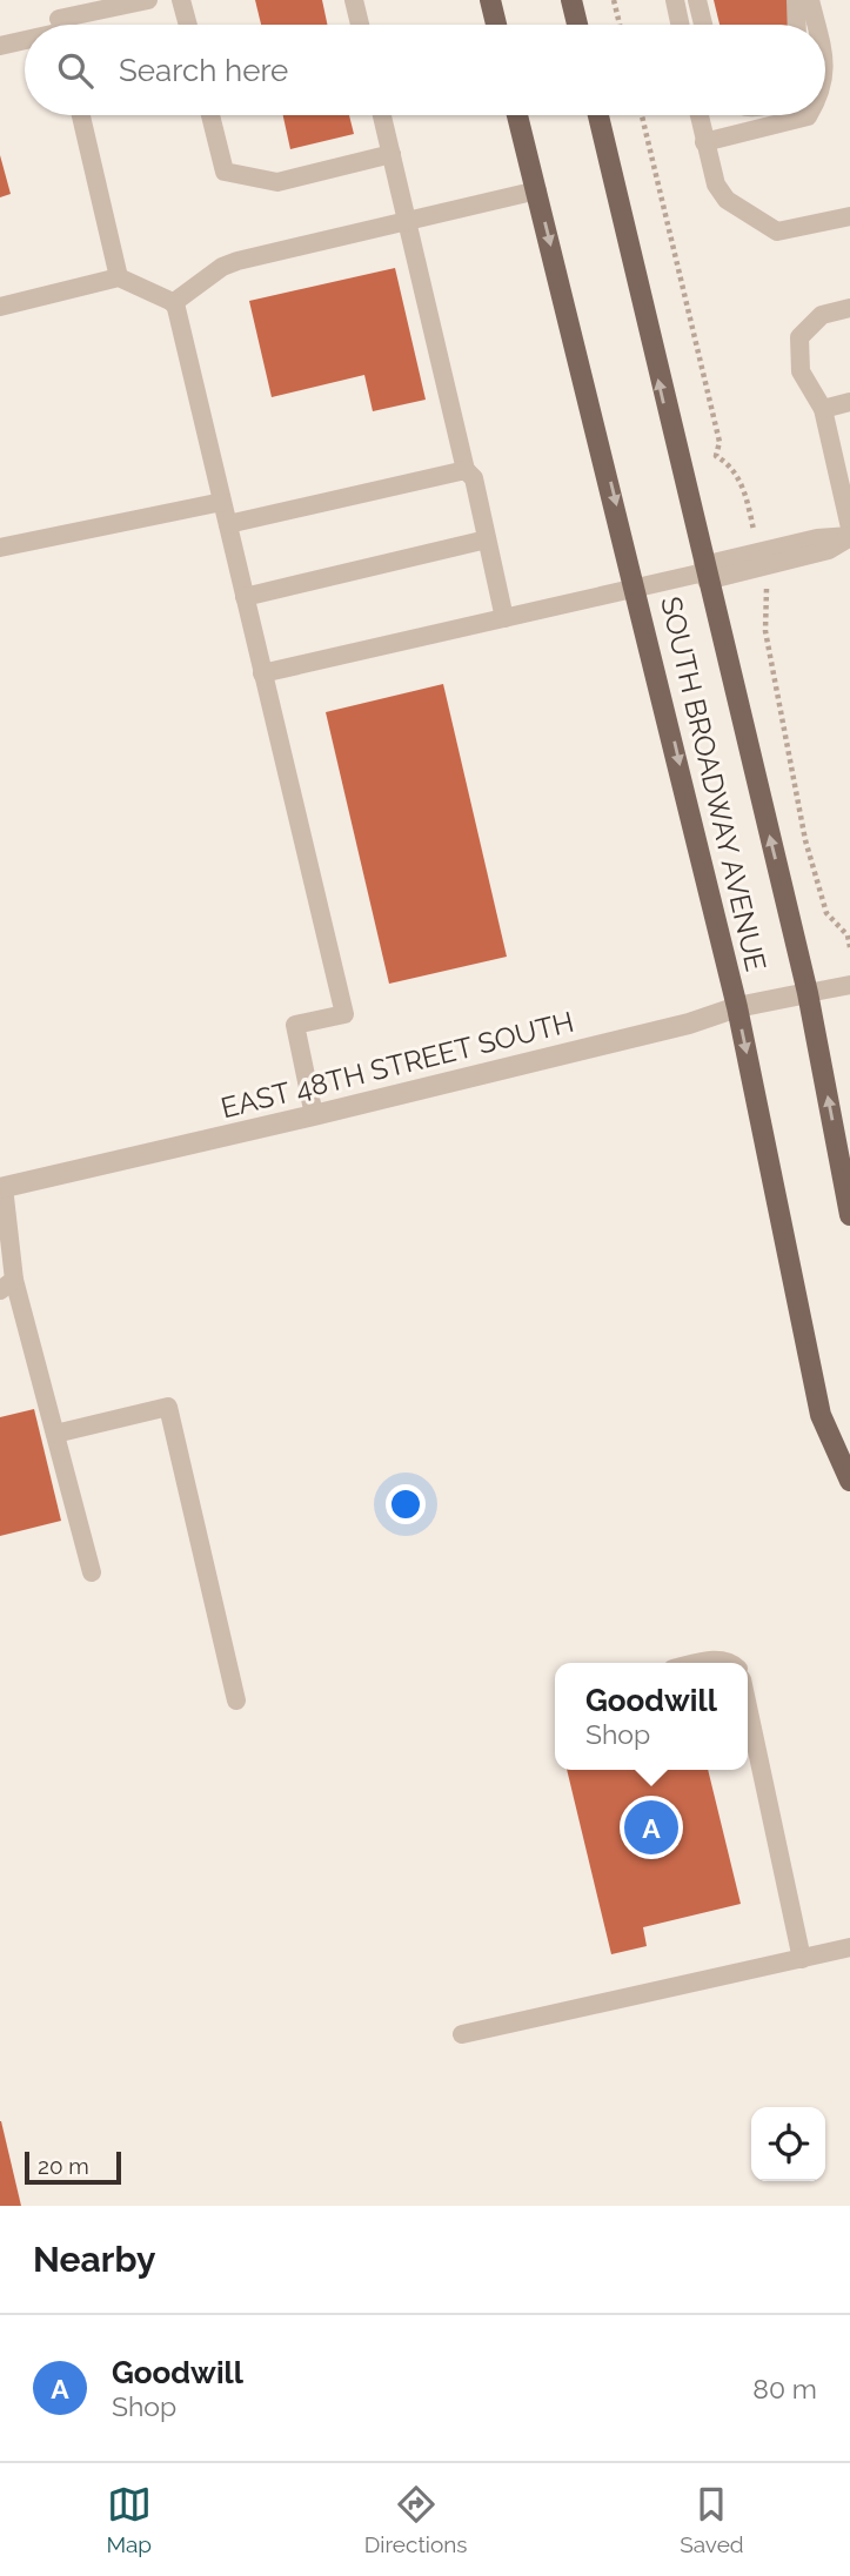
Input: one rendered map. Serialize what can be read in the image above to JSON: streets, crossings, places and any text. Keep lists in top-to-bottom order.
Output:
{
  "streets": {
    "main road": ["SOUTH BROADWAY AVENUE"],
    "street": ["EAST 48TH STREET SOUTH"]
  },
  "crossings": [
    ["SOUTH BROADWAY AVENUE", "EAST 48TH STREET SOUTH"]
  ],
  "scale_bar": "20 m",
  "page": {
    "search": "Search here",
    "popup": ["Goodwill", "Shop"],
    "pins": "A",
    "scale": "20 m",
    "heading": "Nearby",
    "list": [
      {
        "mark": "A",
        "name": "Goodwill",
        "note": "Shop",
        "value": "80 m"
      }
    ],
    "nav": ["Map", "Directions", "Saved"]
  }
}
